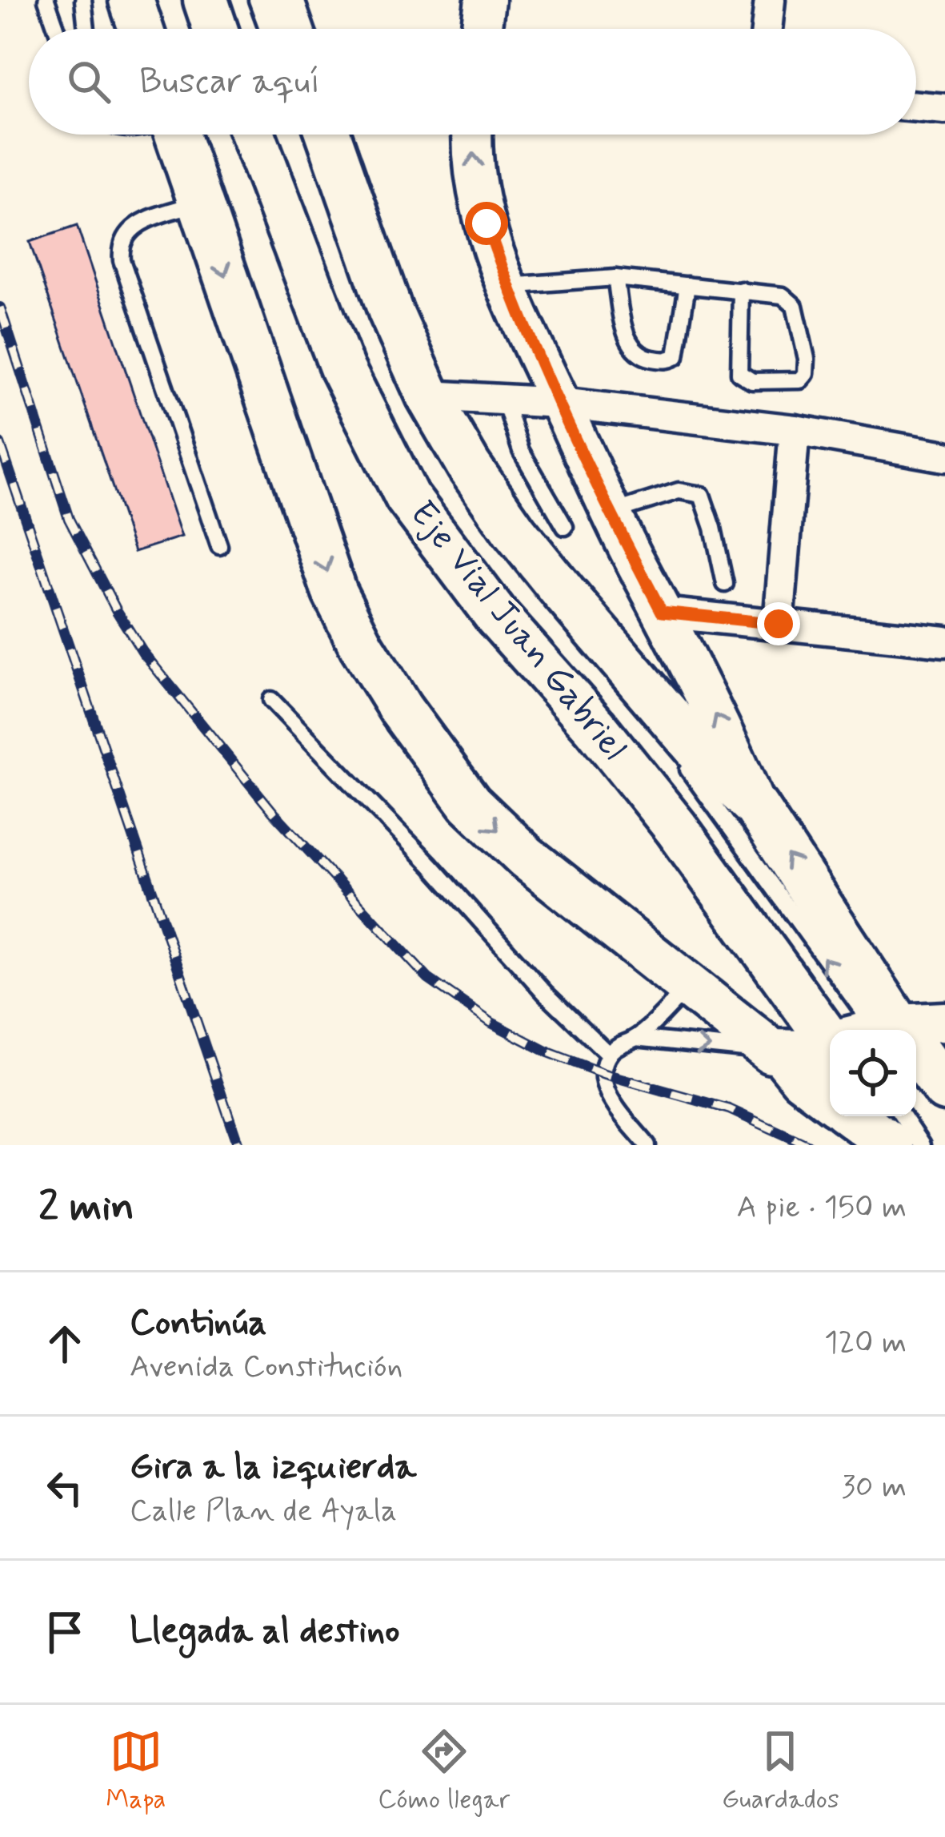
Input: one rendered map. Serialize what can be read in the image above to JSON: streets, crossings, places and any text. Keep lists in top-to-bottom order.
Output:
{
  "streets": {
    "main road": ["Eje Vial Juan Gabriel"]
  },
  "page": {
    "search": "Buscar aquí",
    "heading": ["2 min", "A pie · 150 m"],
    "list": [
      ["Continúa", "Avenida Constitución", "120 m"],
      ["Gira a la izquierda", "Calle Plan de Ayala", "30 m"],
      "Llegada al destino"
    ],
    "nav": ["Mapa", "Cómo llegar", "Guardados"]
  }
}
